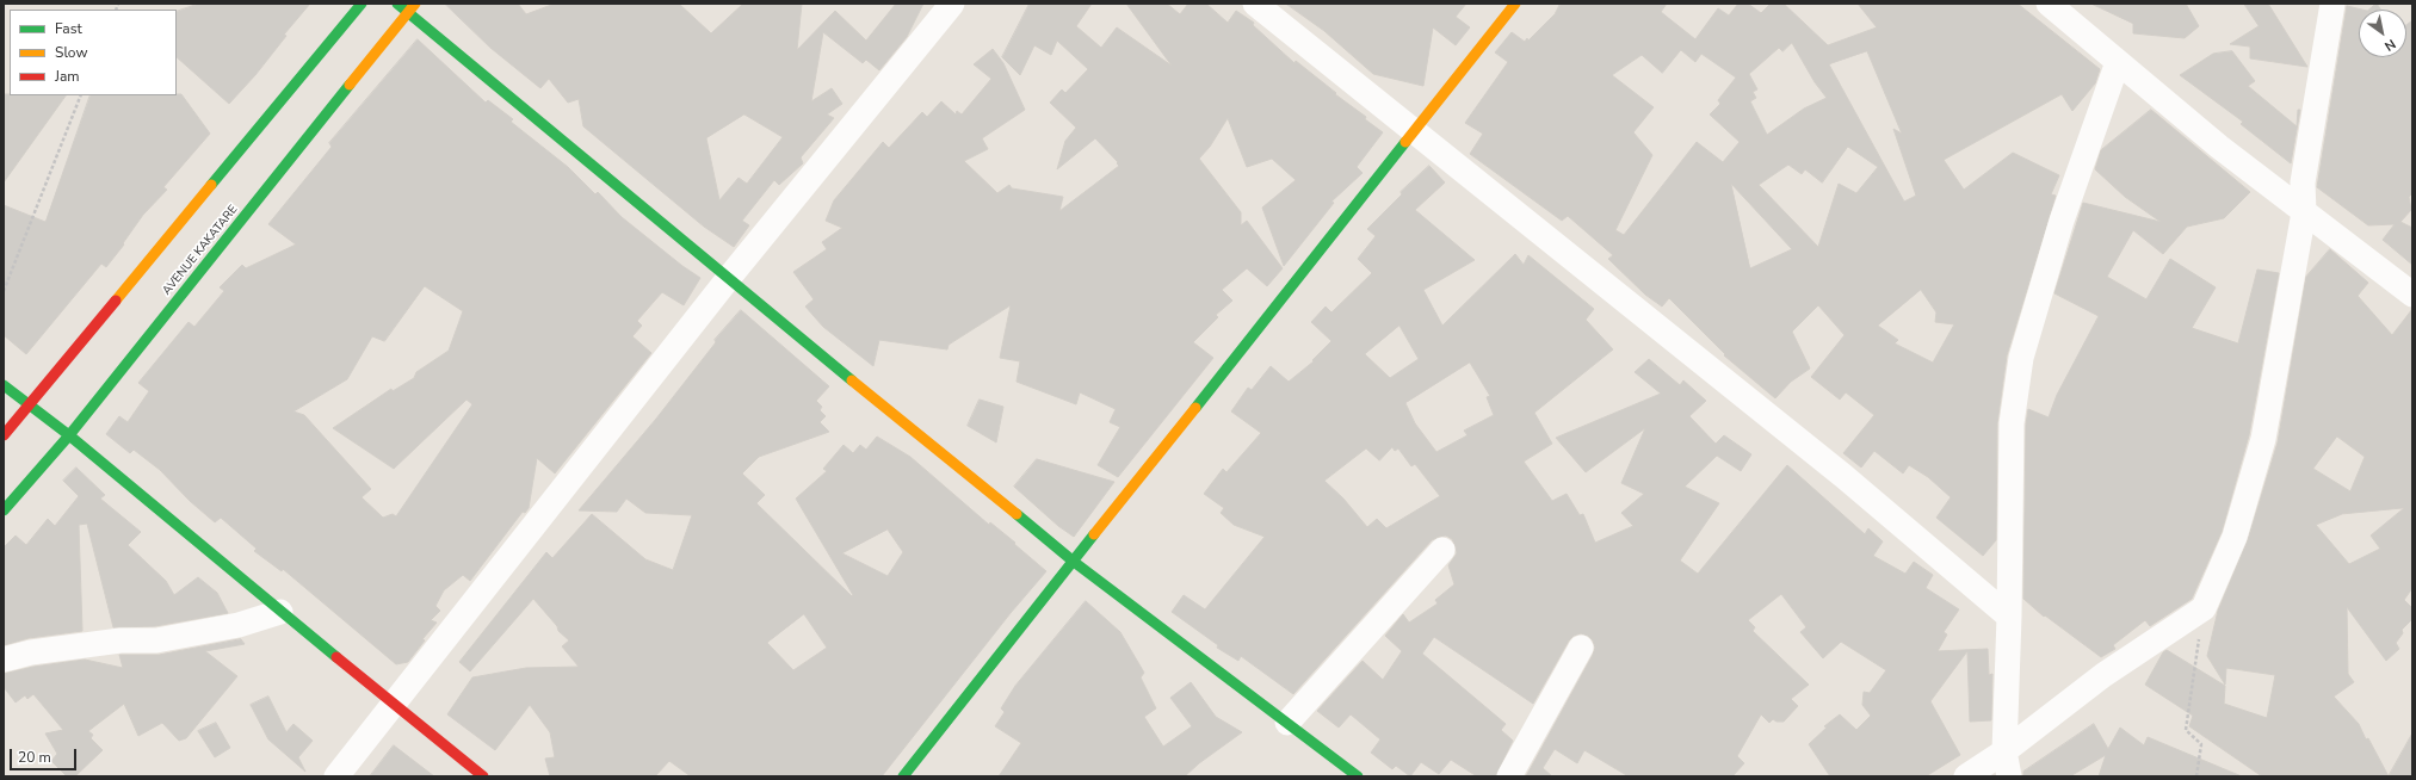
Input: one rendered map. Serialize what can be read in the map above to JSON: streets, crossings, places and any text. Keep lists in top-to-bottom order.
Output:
{
  "streets": {
    "main road": ["AVENUE KAKATARE"]
  },
  "legend": ["Fast", "Slow", "Jam"],
  "scale_bar": "20 m",
  "north": "bottom right"
}
